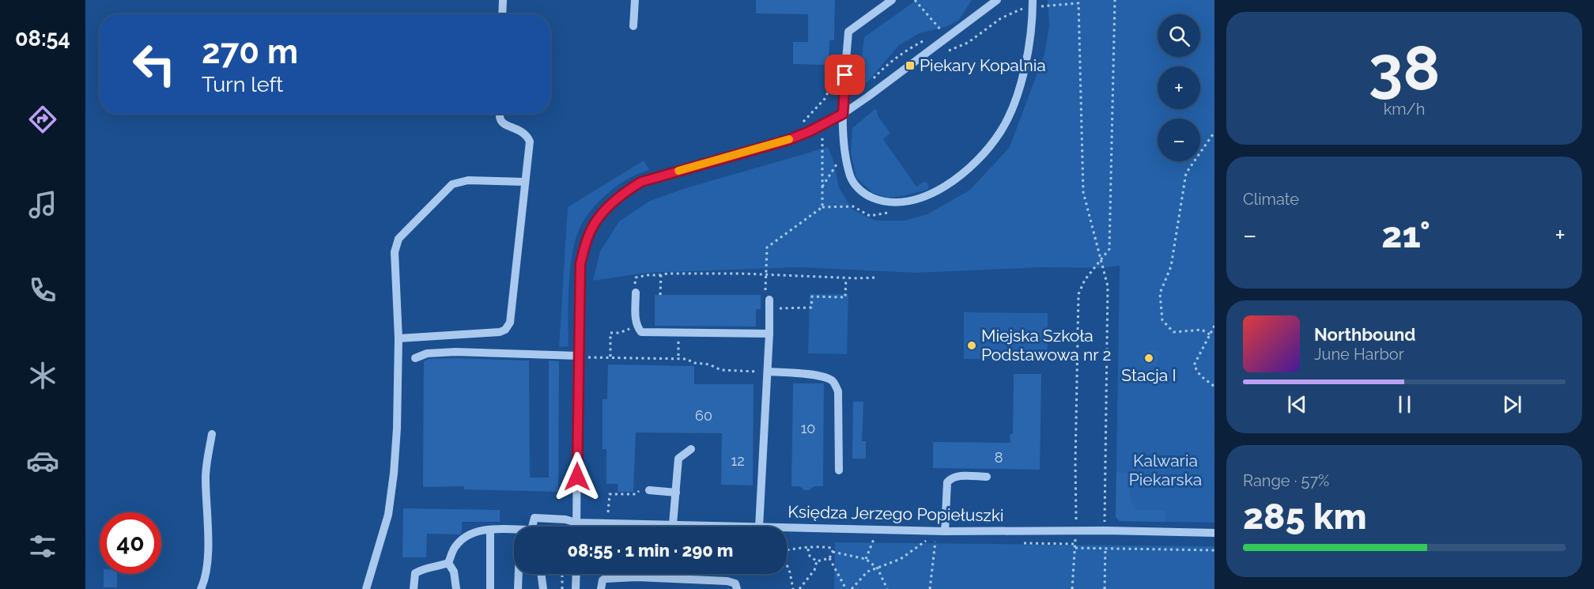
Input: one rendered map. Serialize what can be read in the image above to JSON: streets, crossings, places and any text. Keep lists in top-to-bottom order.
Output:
{
  "streets": {
    "street": ["Księdza Jerzego Popiełuszki"]
  },
  "parks": ["Kalwaria Piekarska"],
  "places": {
    "transit": ["Piekary Kopalnia"],
    "other": ["Miejska Szkoła Podstawowa nr 2", "Stacja I"]
  },
  "house_numbers": [
    "60",
    "10",
    "8",
    "12"
  ],
  "page": {
    "tabs": "08:54",
    "tile": [
      ["38", "km/h"],
      "Climate",
      ["Range · 57%", "285 km"]
    ],
    "map_buttons": ["+", "−"],
    "turn": ["270 m", "Turn left"],
    "heat": ["−", "21°", "+"],
    "song": ["Northbound", "June Harbor"],
    "limit": "40",
    "trip": "08:55 · 1 min · 290 m"
  }
}
